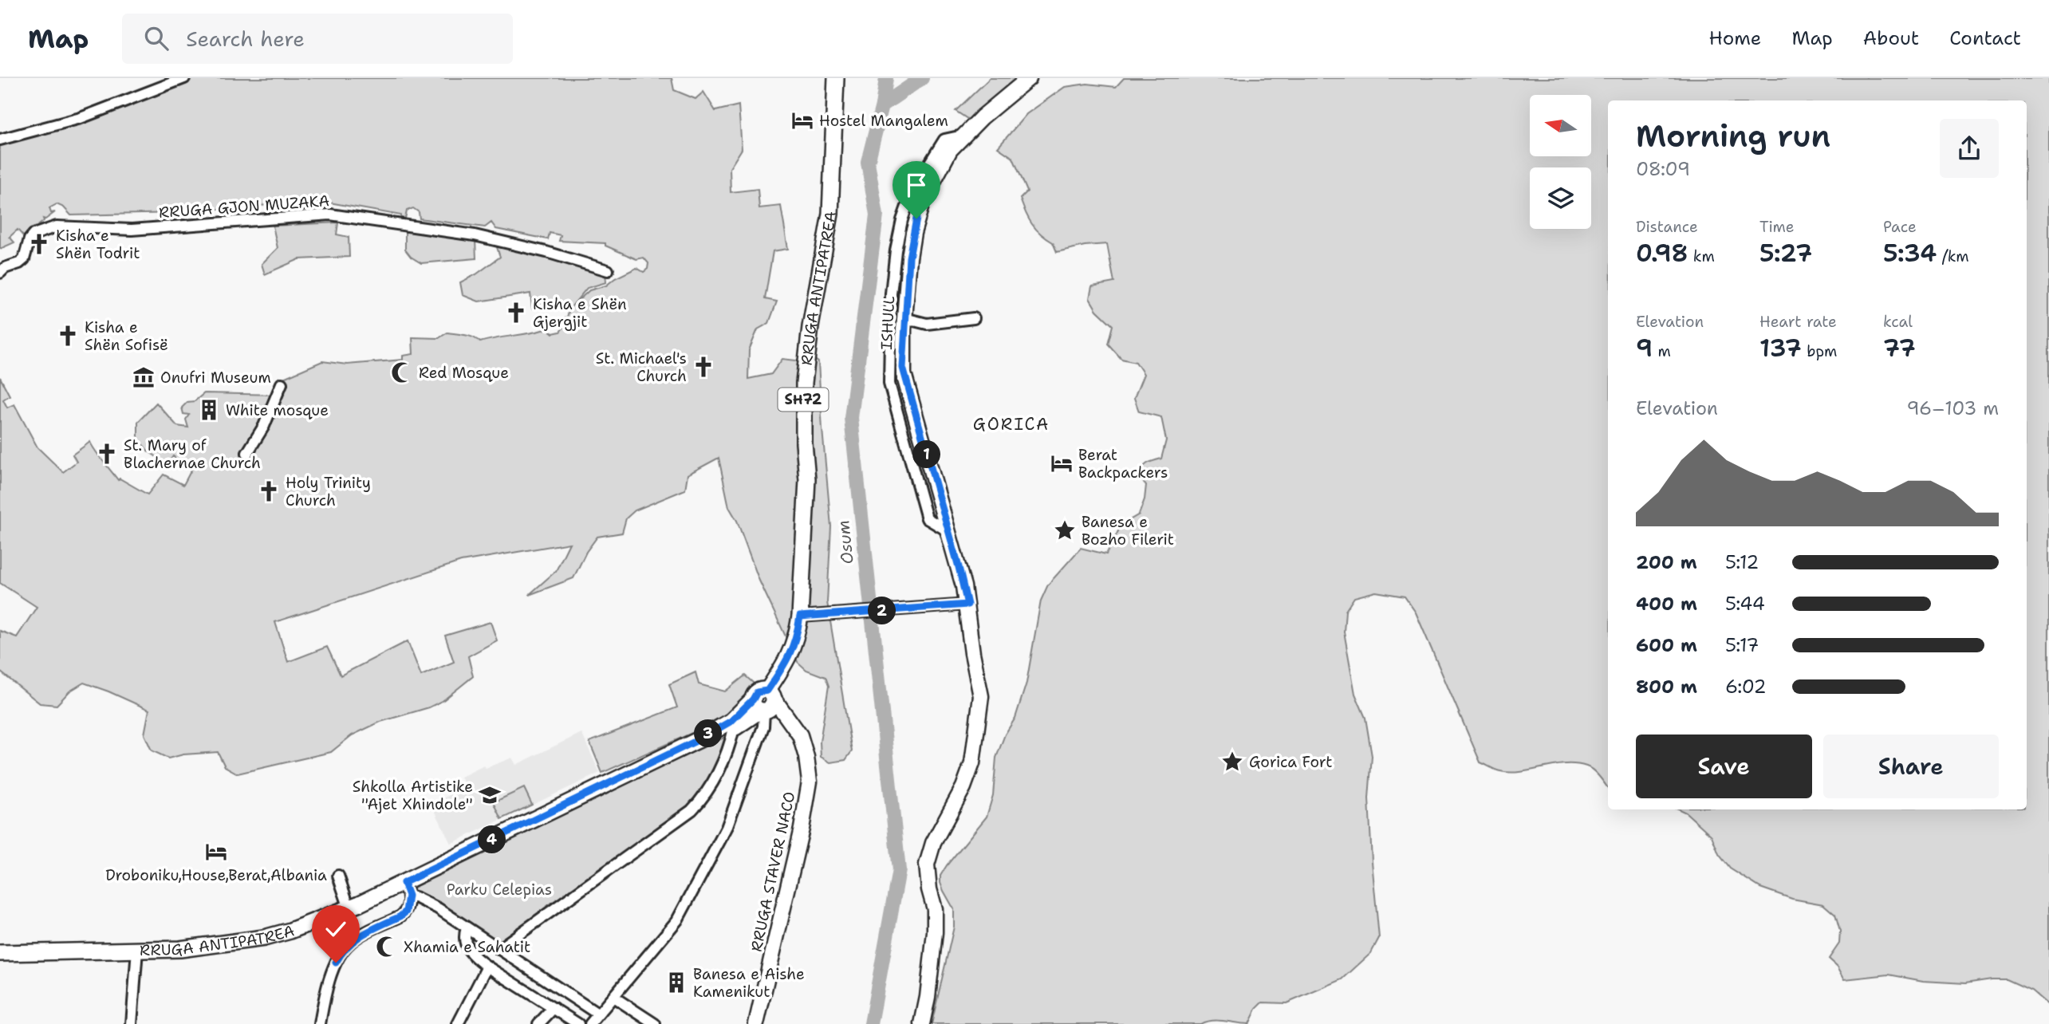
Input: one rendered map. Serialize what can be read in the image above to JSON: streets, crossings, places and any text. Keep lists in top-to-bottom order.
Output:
{
  "streets": {
    "main road": ["RRUGA ANTIPATREA", "SH72"],
    "street": ["RRUGA GJON MUZAKA", "ISHULL", "RRUGA STAVER NACO"]
  },
  "crossings": [
    ["RRUGA ANTIPATREA", "RRUGA STAVER NACO"]
  ],
  "districts": ["GORICA"],
  "water": ["Osum"],
  "parks": ["Parku Celepias"],
  "places": {
    "hotel": ["Hostel Mangalem", "Berat Backpackers", "Droboniku,House,Berat,Albania"],
    "church": [
      "Kisha e Shën Todrit",
      "Kisha e Shën Gjergjit",
      "Kisha e Shën Sofisë",
      "St. Michael's Church",
      "St. Mary of Blachernae Church",
      "Holy Trinity Church"
    ],
    "mosque": ["Red Mosque", "Xhamia e Sahatit"],
    "museum": ["Onufri Museum"],
    "building": ["White mosque", "Banesa e Aishe Kamenikut"],
    "place": ["Banesa e Bozho Filerit", "Gorica Fort"],
    "school or university": ["Shkolla Artistike ''Ajet Xhindole''"]
  },
  "north": "left",
  "page": {
    "header": "Map",
    "search": "Search here",
    "nav": [
      "Home",
      "Map",
      "About",
      "Contact"
    ],
    "heading": ["Morning run", "08:09"],
    "stats": [
      ["Distance", "0.98 km"],
      ["Time", "5:27"],
      ["Pace", "5:34 /km"],
      ["Elevation", "9 m"],
      ["Heart rate", "137 bpm"],
      ["kcal", "77"]
    ],
    "chart": ["Elevation", "96–103 m"],
    "pins": [
      "1",
      "2",
      "3",
      "4"
    ],
    "list": [
      {
        "name": "200 m",
        "note": "5:12"
      },
      {
        "name": "400 m",
        "note": "5:44"
      },
      {
        "name": "600 m",
        "note": "5:17"
      },
      {
        "name": "800 m",
        "note": "6:02"
      }
    ],
    "buttons": ["Save", "Share"]
  }
}
